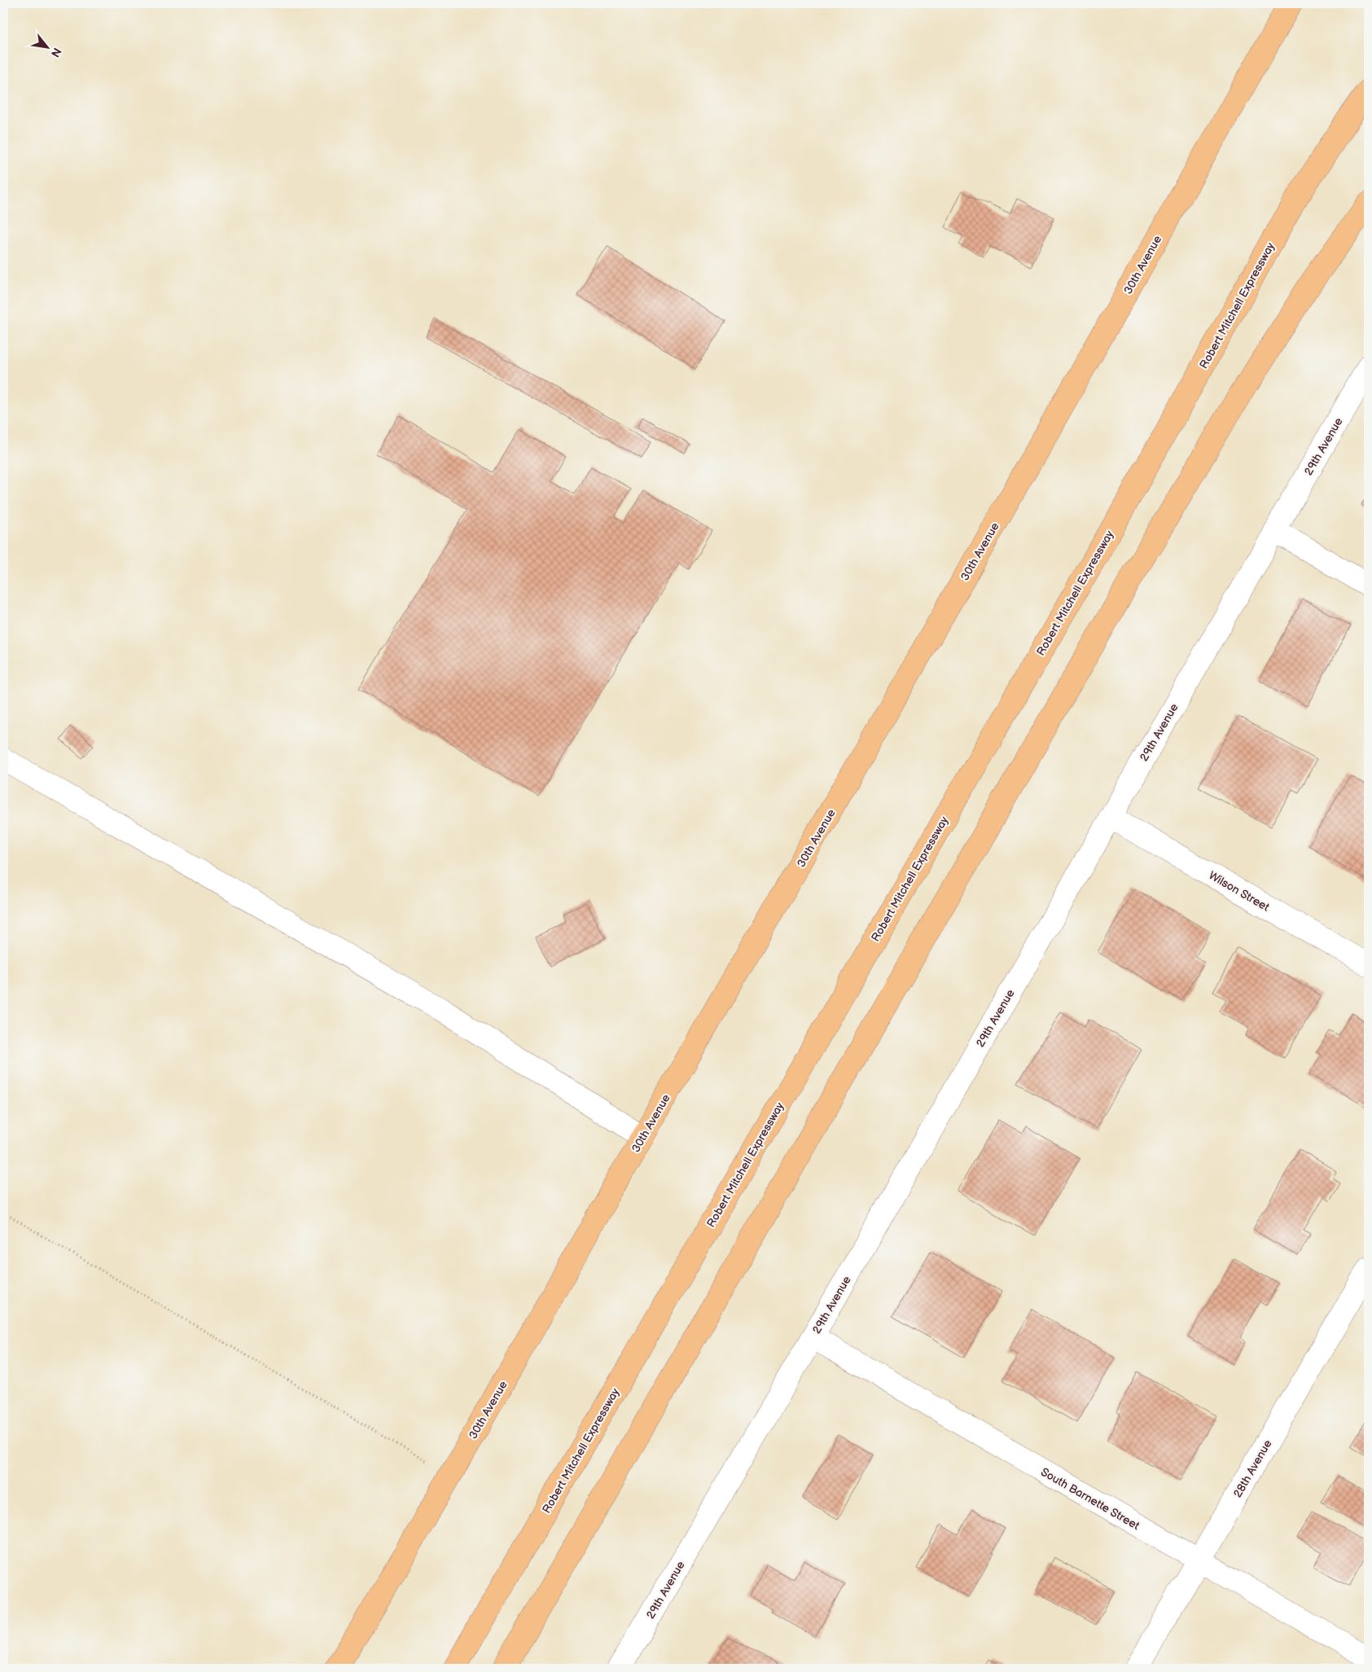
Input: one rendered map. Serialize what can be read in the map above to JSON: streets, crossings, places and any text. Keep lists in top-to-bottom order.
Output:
{
  "streets": {
    "main road": ["30th Avenue", "Robert Mitchell Expressway"],
    "street": [
      "29th Avenue",
      "Wilson Street",
      "28th Avenue",
      "South Barnette Street"
    ]
  },
  "crossings": [
    ["29th Avenue", "Wilson Street"],
    ["29th Avenue", "South Barnette Street"],
    ["28th Avenue", "South Barnette Street"]
  ],
  "north": "bottom right"
}
